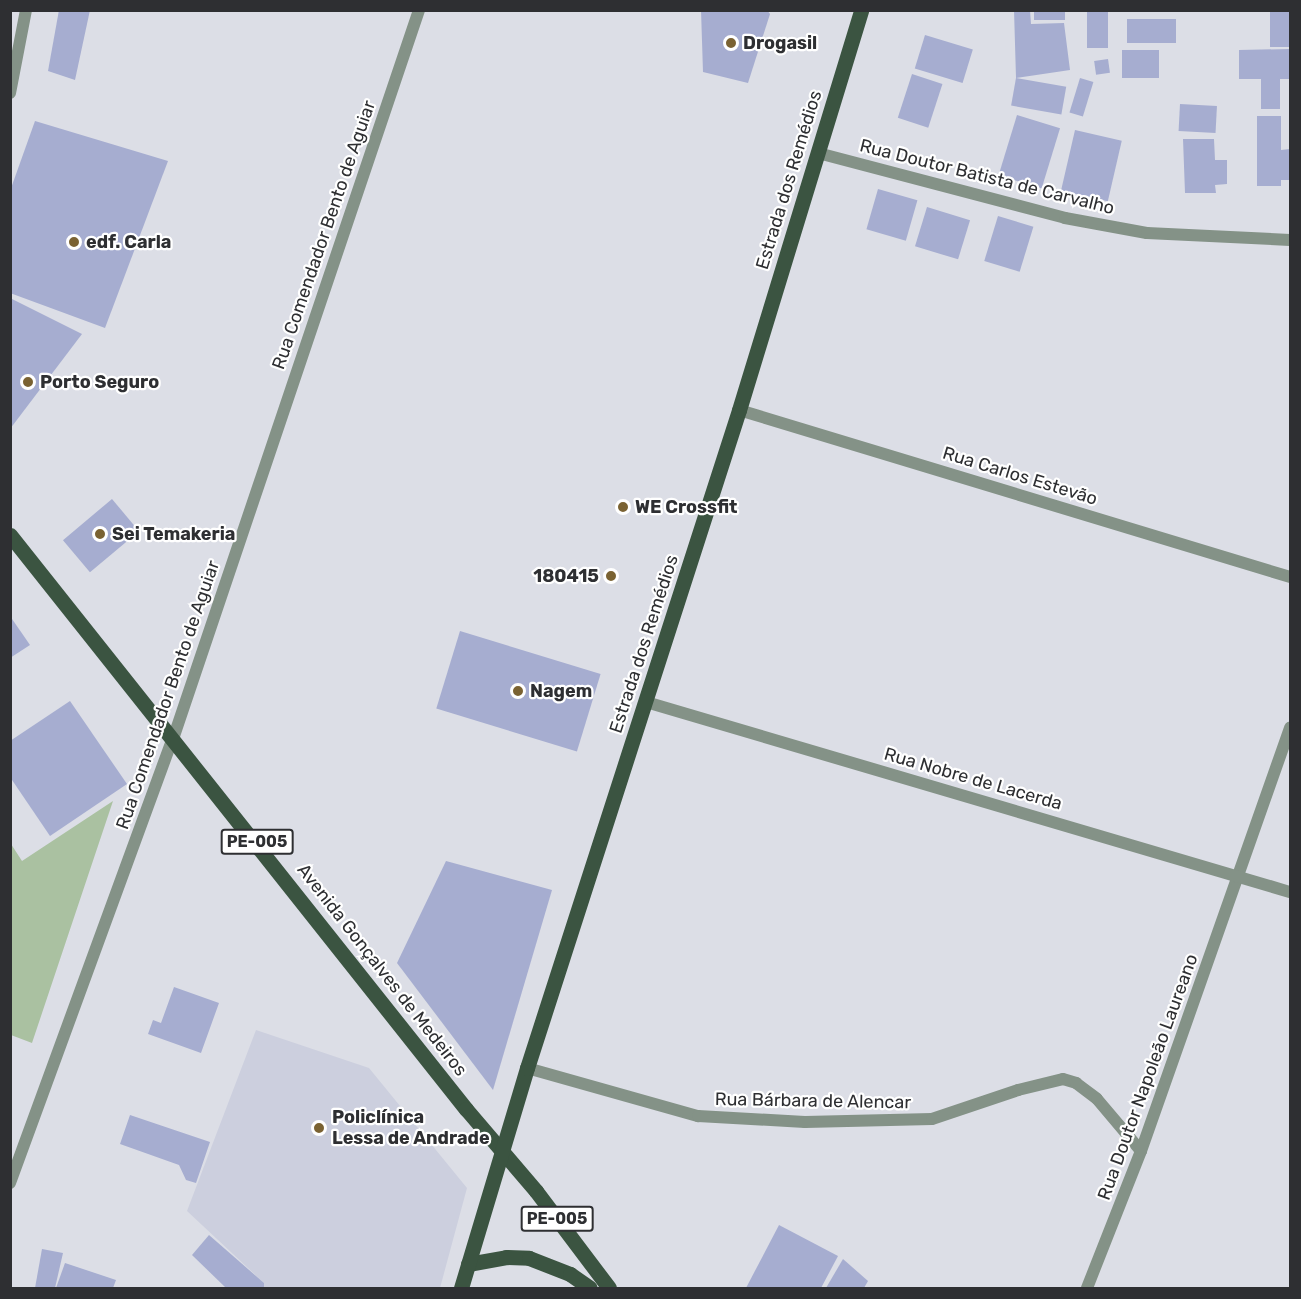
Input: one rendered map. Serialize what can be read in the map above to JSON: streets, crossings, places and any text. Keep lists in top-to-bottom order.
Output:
{
  "streets": {
    "main road": ["Estrada dos Remédios", "PE-005", "Avenida Gonçalves de Medeiros"],
    "street": [
      "Rua Doutor Batista de Carvalho",
      "Rua Comendador Bento de Aguiar",
      "Rua Carlos Estevão",
      "Rua Nobre de Lacerda",
      "Rua Doutor Napoleão Laureano",
      "Rua Bárbara de Alencar"
    ]
  },
  "crossings": [
    ["Rua Doutor Batista de Carvalho", "Estrada dos Remédios"],
    ["Estrada dos Remédios", "Rua Carlos Estevão"],
    ["Estrada dos Remédios", "Rua Nobre de Lacerda"],
    ["Estrada dos Remédios", "Avenida Gonçalves de Medeiros"],
    ["Estrada dos Remédios", "Rua Bárbara de Alencar"],
    ["Rua Comendador Bento de Aguiar", "Avenida Gonçalves de Medeiros"],
    ["Rua Nobre de Lacerda", "Rua Doutor Napoleão Laureano"],
    ["Rua Doutor Napoleão Laureano", "Rua Bárbara de Alencar"]
  ],
  "places": [
    "Drogasil",
    "edf. Carla",
    "Porto Seguro",
    "WE Crossfit",
    "Sei Temakeria",
    "180415",
    "Nagem",
    "Policlínica Lessa de Andrade"
  ]
}
